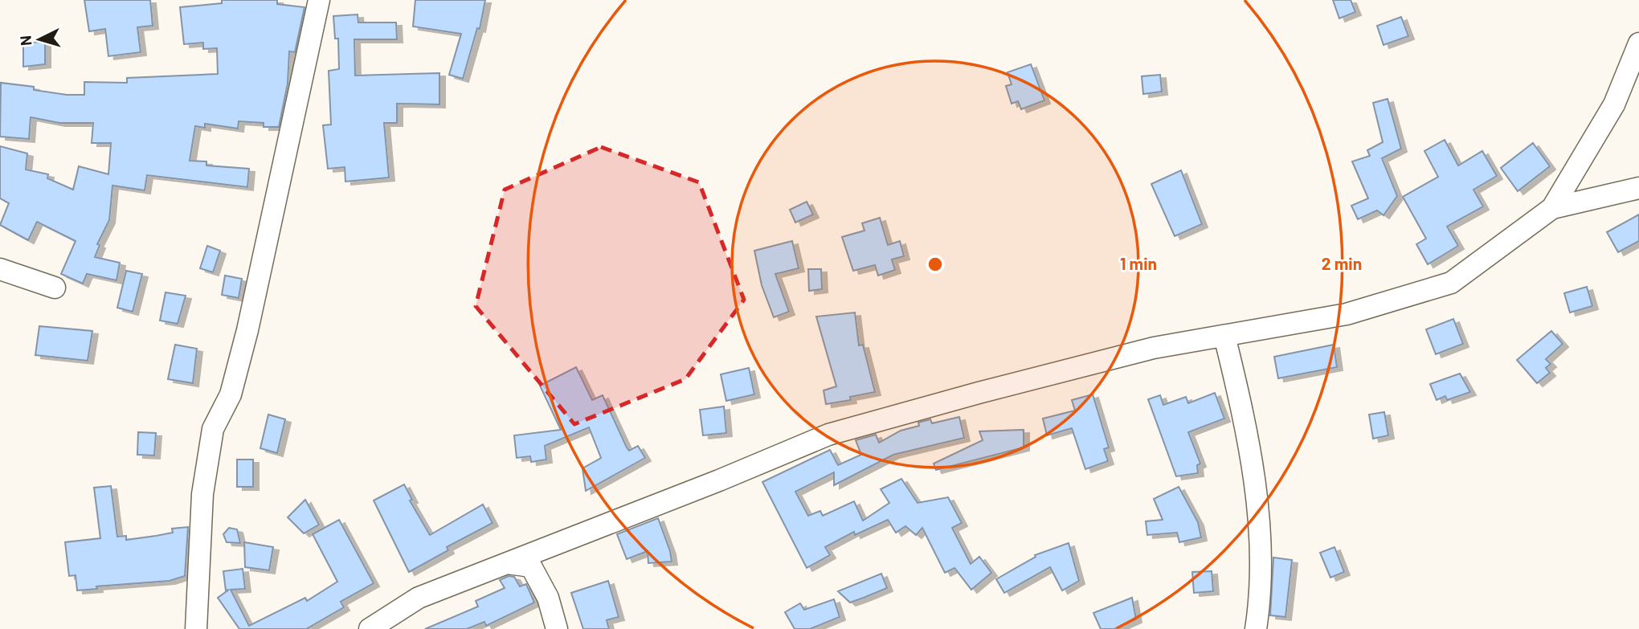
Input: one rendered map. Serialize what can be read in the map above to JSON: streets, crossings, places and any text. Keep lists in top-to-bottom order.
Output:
{
  "north": "left",
  "rings": ["1 min", "2 min"]
}
